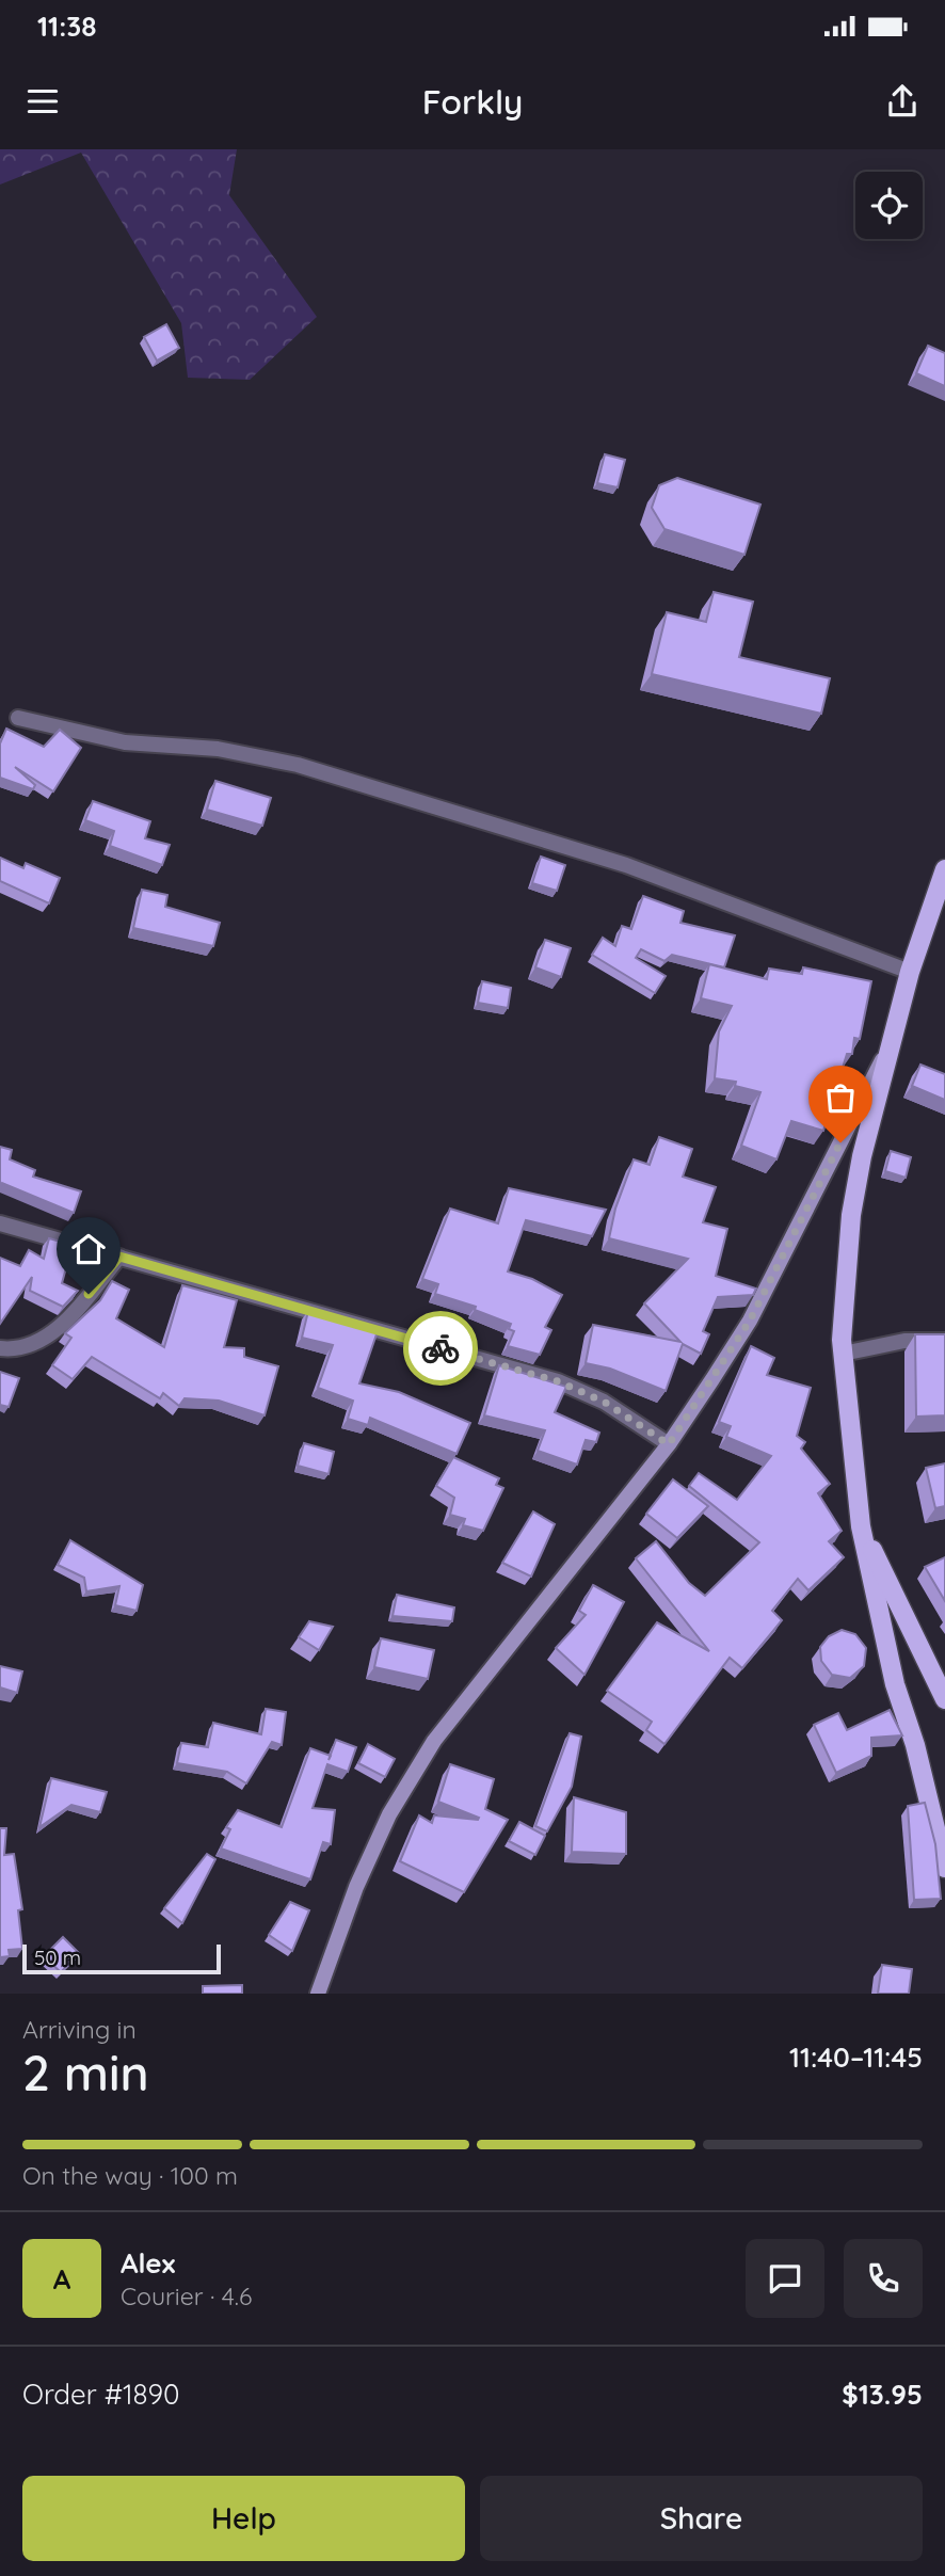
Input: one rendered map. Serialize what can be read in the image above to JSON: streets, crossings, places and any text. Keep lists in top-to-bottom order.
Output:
{
  "scale_bar": "50 m",
  "page": {
    "status": "11:38",
    "header": "Forkly",
    "scale": "50 m",
    "heading": ["2 min", "Arriving in", "11:40–11:45"],
    "panel": [
      "Alex",
      "Courier · 4.6",
      "Order #1890",
      "$13.95"
    ],
    "bar": "On the way · 100 m",
    "round": "A",
    "buttons": ["Help", "Share"]
  }
}
